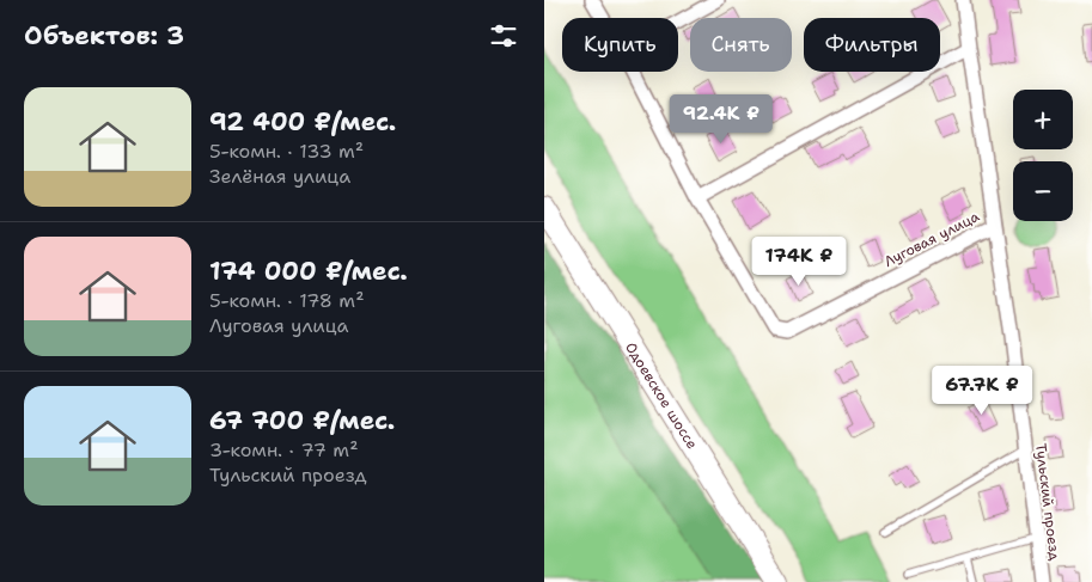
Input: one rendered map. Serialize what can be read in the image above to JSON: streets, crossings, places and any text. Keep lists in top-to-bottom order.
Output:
{
  "streets": {
    "main road": ["Одоевское шоссе"],
    "street": ["Луговая улица", "Тульский проезд"]
  },
  "crossings": [
    ["Луговая улица", "Тульский проезд"]
  ],
  "page": {
    "heading": "Объектов: 3",
    "chip": ["Купить", "Снять", "Фильтры"],
    "list": [
      {
        "name": "92 400 ₽/мес.",
        "note": "5-комн. · 133 m² · Зелёная улица"
      },
      {
        "name": "174 000 ₽/мес.",
        "note": "5-комн. · 178 m² · Луговая улица"
      },
      {
        "name": "67 700 ₽/мес.",
        "note": "3-комн. · 77 m² · Тульский проезд"
      }
    ],
    "map_buttons": ["+", "−"],
    "price": ["92.4K ₽", "174K ₽", "67.7K ₽"]
  }
}
